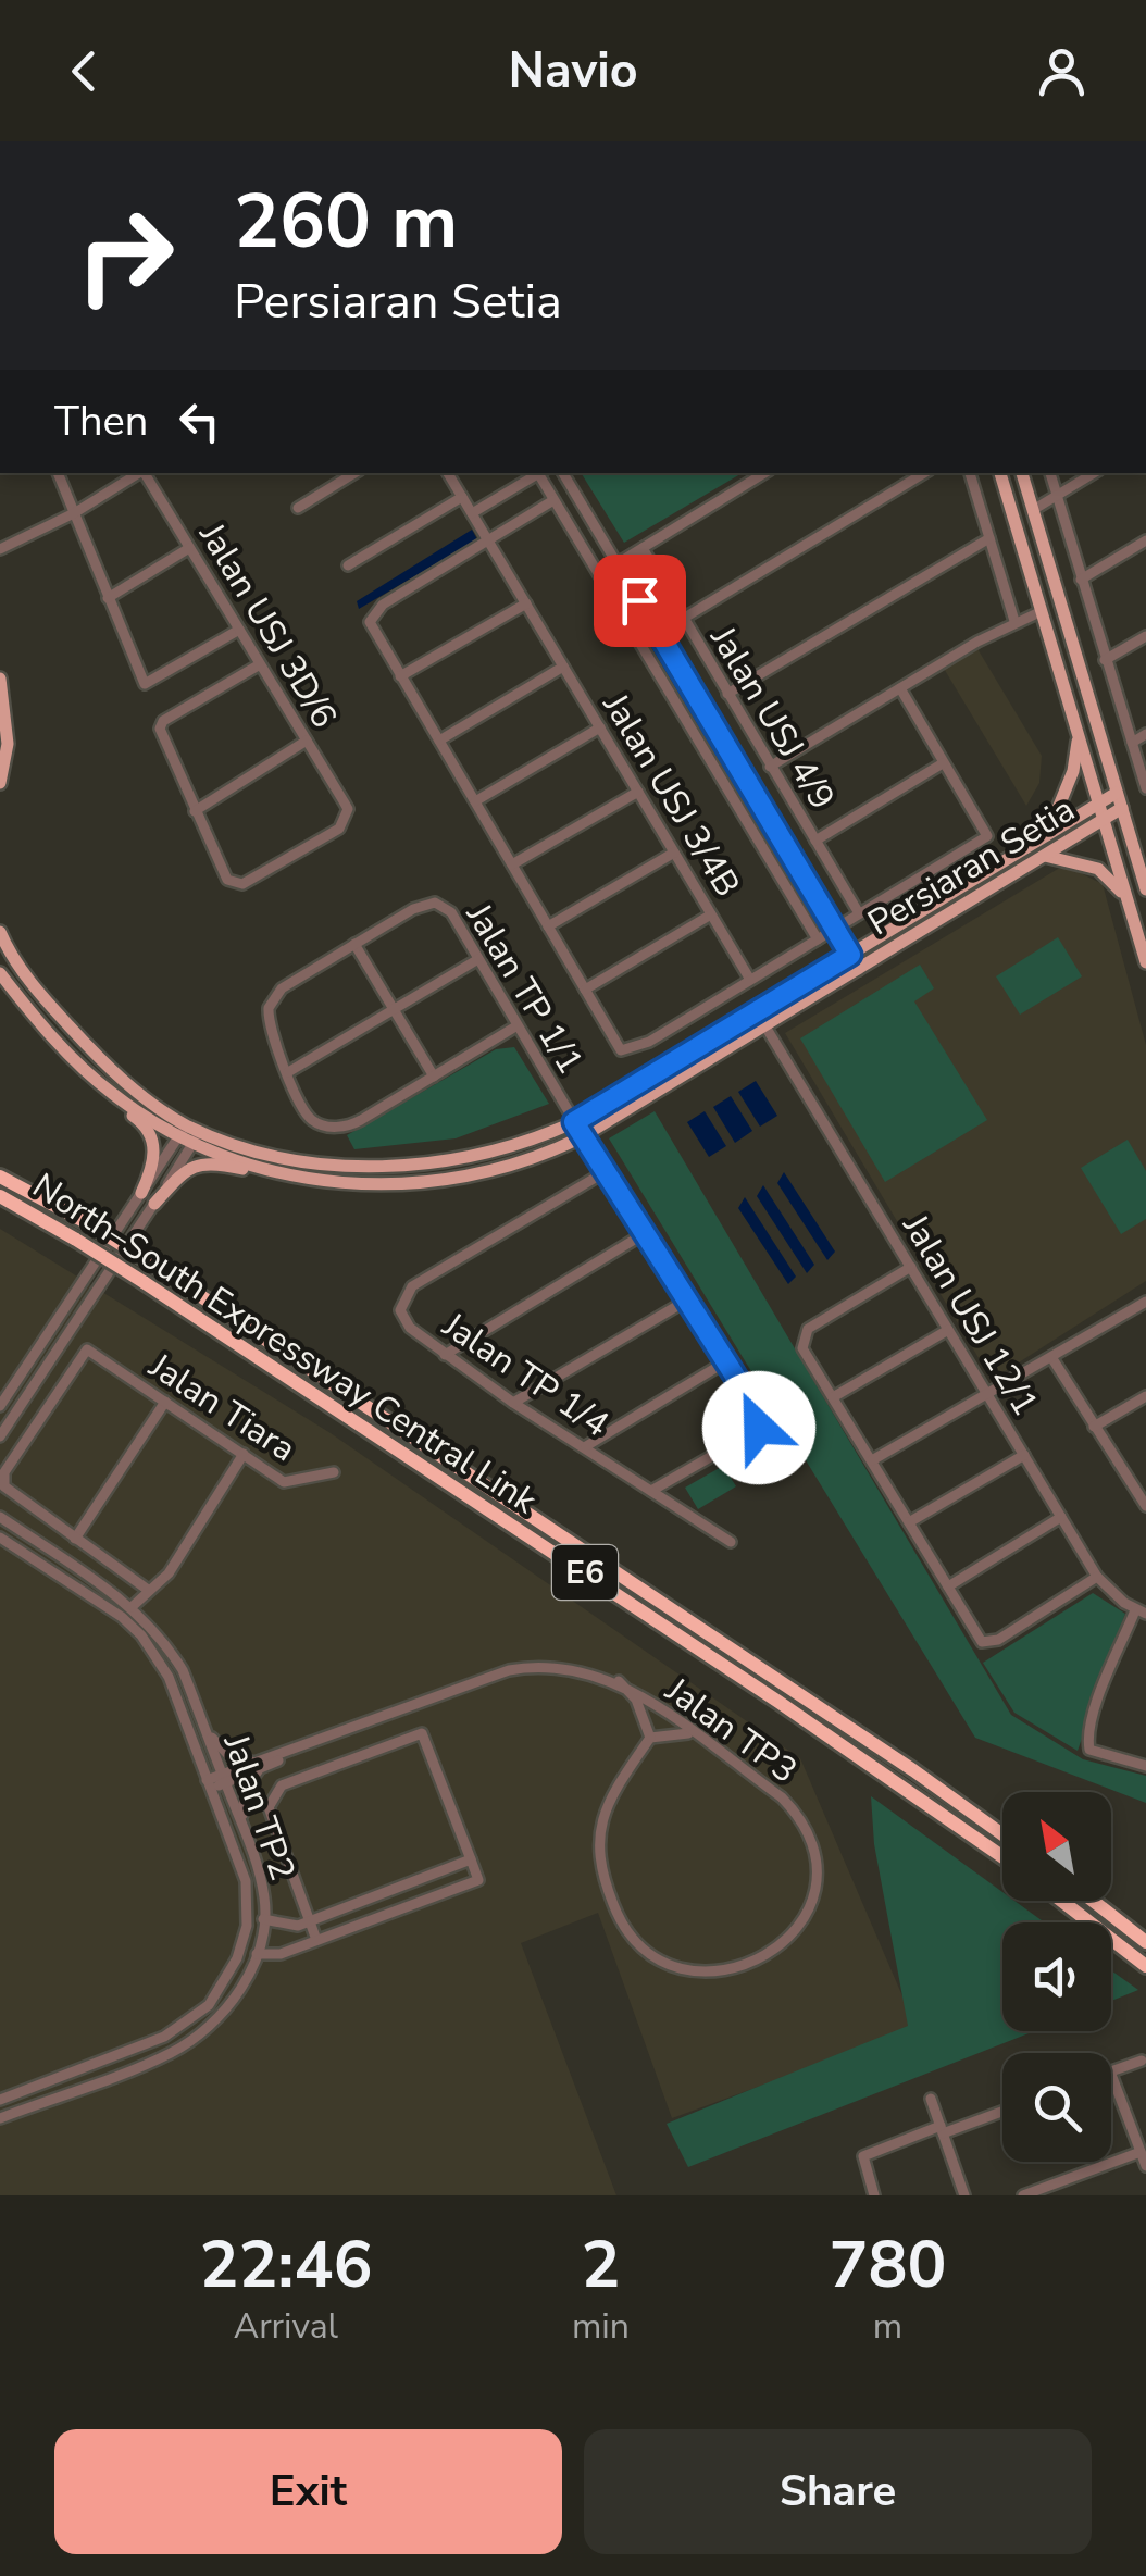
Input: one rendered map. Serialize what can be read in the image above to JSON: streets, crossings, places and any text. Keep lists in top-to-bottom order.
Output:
{
  "streets": {
    "highway": ["North–South Expressway Central Link", "E6"],
    "main road": ["Persiaran Setia"],
    "street": [
      "Jalan USJ 3D/6",
      "Jalan USJ 4/9",
      "Jalan USJ 3/4B",
      "Jalan TP 1/1",
      "Jalan USJ 12/1",
      "Jalan TP 1/4",
      "Jalan Tiara",
      "Jalan TP3",
      "Jalan TP2"
    ]
  },
  "crossings": [
    ["Persiaran Setia", "Jalan TP 1/1"],
    ["Persiaran Setia", "Jalan USJ 12/1"],
    ["Jalan TP3", "Jalan TP2"]
  ],
  "north": "top left",
  "page": {
    "header": "Navio",
    "turn": ["260 m", "Persiaran Setia"],
    "then": "Then",
    "eta": [
      "22:46",
      "Arrival",
      "2",
      "min",
      "780",
      "m"
    ],
    "buttons": ["Exit", "Share"]
  }
}
